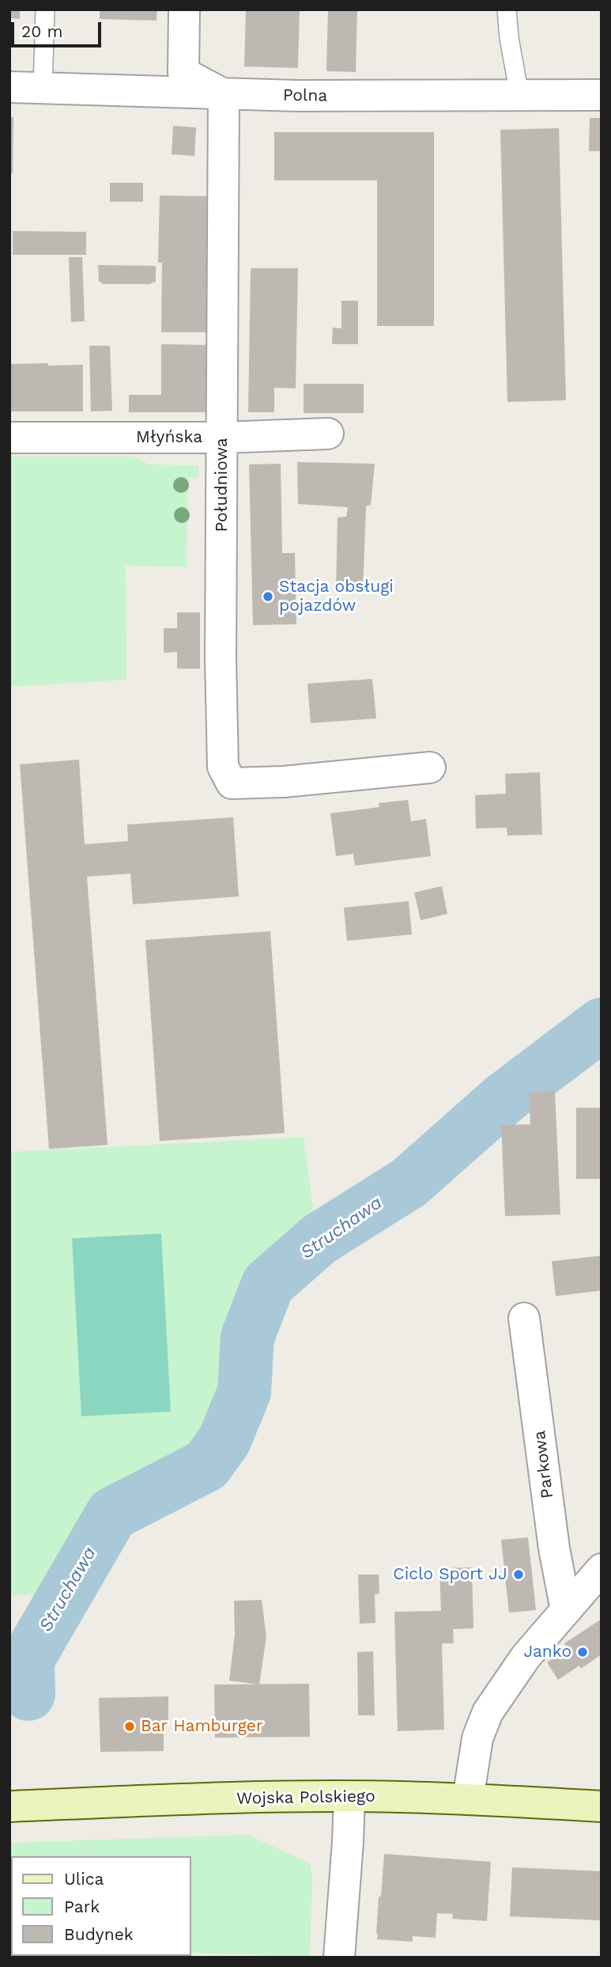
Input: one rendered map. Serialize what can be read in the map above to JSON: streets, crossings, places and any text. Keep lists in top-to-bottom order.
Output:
{
  "streets": {
    "street": [
      "Polna",
      "Młyńska",
      "Południowa",
      "Parkowa",
      "Wojska Polskiego"
    ]
  },
  "crossings": [
    ["Polna", "Południowa"],
    ["Młyńska", "Południowa"]
  ],
  "water": ["Struchawa"],
  "places": [
    "Stacja obsługi pojazdów",
    "Ciclo Sport JJ",
    "Janko",
    "Bar Hamburger"
  ],
  "legend": ["Ulica", "Park", "Budynek"],
  "scale_bar": "20 m"
}
